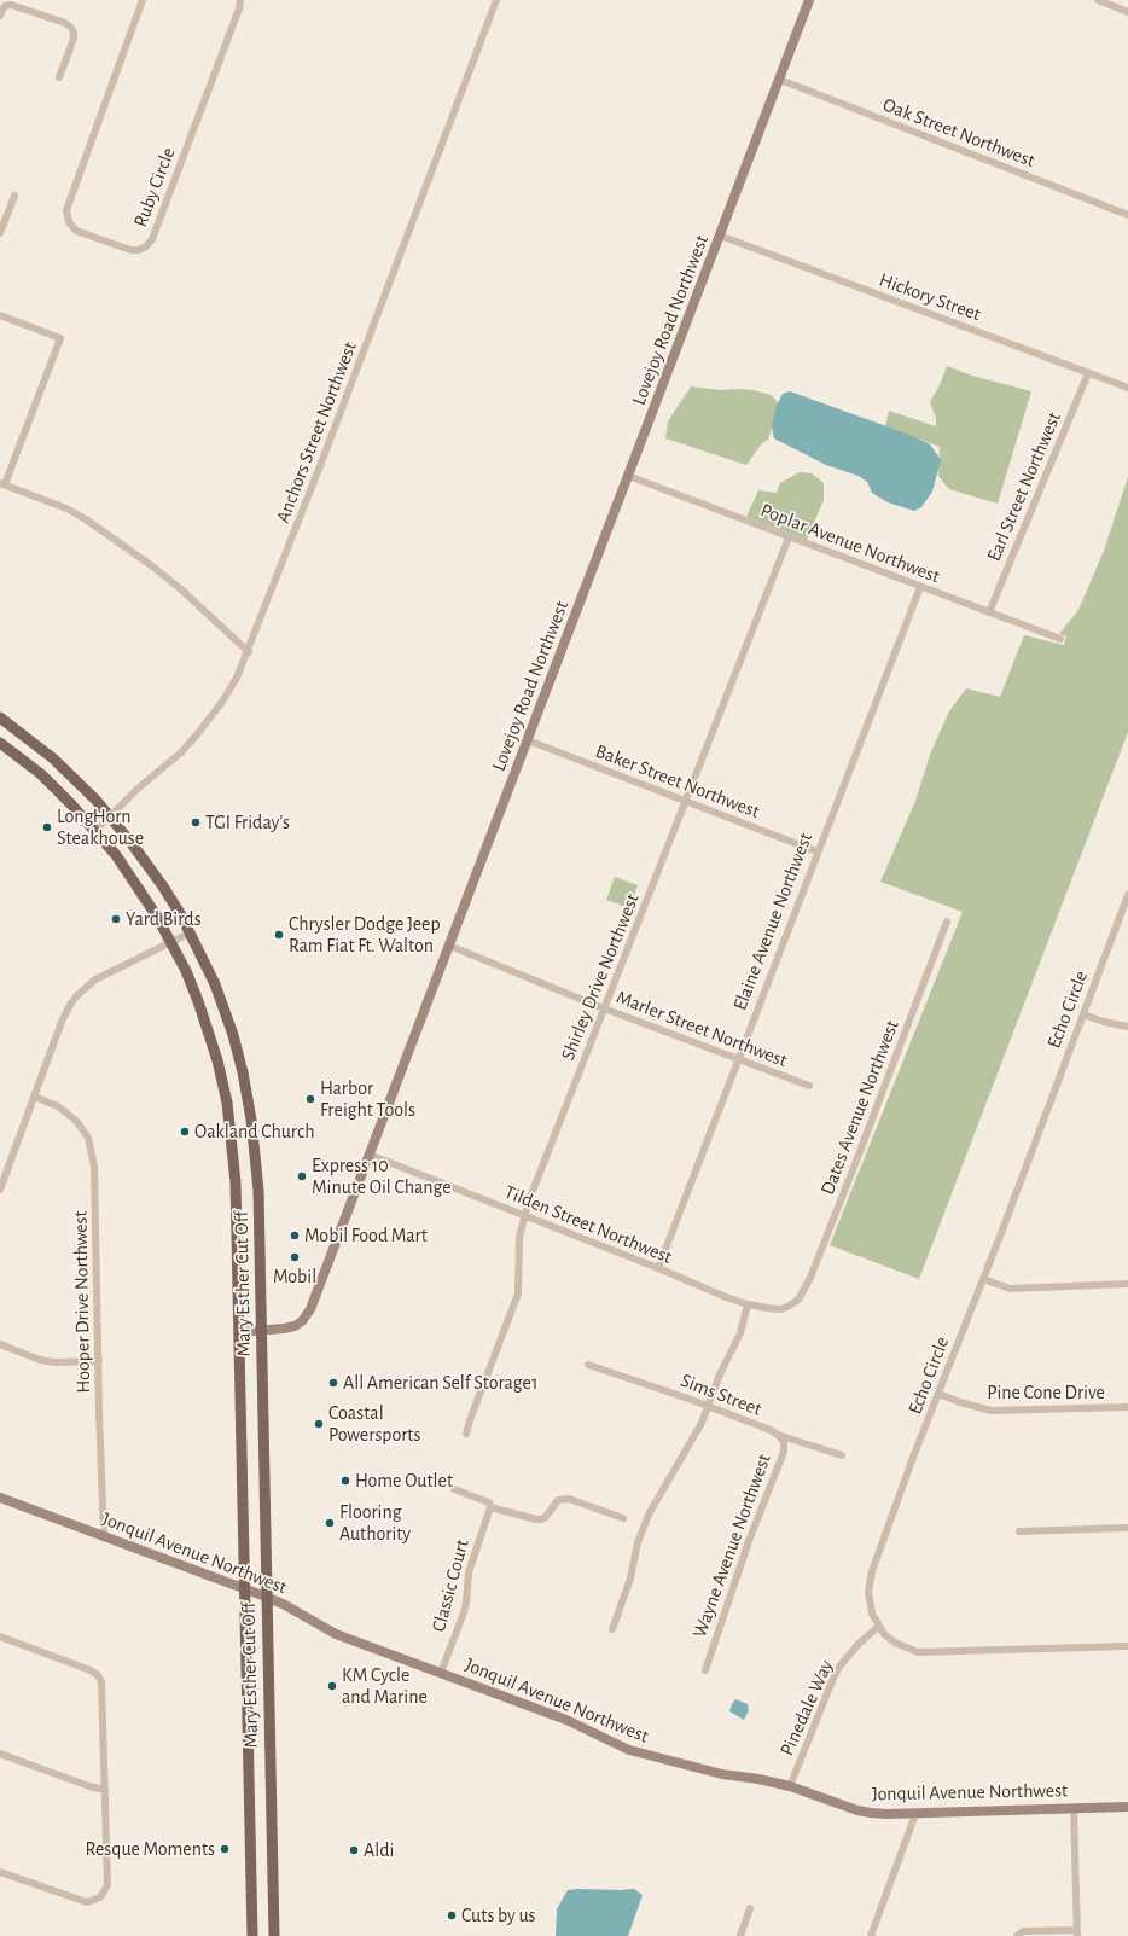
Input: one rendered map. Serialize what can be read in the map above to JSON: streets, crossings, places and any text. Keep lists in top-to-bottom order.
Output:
{
  "streets": {
    "main road": ["Mary Esther Cut Off"],
    "street": [
      "Oak Street Northwest",
      "Ruby Circle",
      "Hickory Street",
      "Lovejoy Road Northwest",
      "Anchors Street Northwest",
      "Earl Street Northwest",
      "Poplar Avenue Northwest",
      "Baker Street Northwest",
      "Elaine Avenue Northwest",
      "Shirley Drive Northwest",
      "Echo Circle",
      "Marler Street Northwest",
      "Dates Avenue Northwest",
      "Tilden Street Northwest",
      "Hooper Drive Northwest",
      "Pine Cone Drive",
      "Sims Street",
      "Wayne Avenue Northwest",
      "Jonquil Avenue Northwest",
      "Classic Court",
      "Pinedale Way"
    ]
  },
  "crossings": [
    ["Oak Street Northwest", "Lovejoy Road Northwest"],
    ["Hickory Street", "Lovejoy Road Northwest"],
    ["Hickory Street", "Earl Street Northwest"],
    ["Lovejoy Road Northwest", "Poplar Avenue Northwest"],
    ["Lovejoy Road Northwest", "Baker Street Northwest"],
    ["Lovejoy Road Northwest", "Marler Street Northwest"],
    ["Lovejoy Road Northwest", "Tilden Street Northwest"],
    ["Lovejoy Road Northwest", "Mary Esther Cut Off"],
    ["Anchors Street Northwest", "Mary Esther Cut Off"],
    ["Earl Street Northwest", "Poplar Avenue Northwest"],
    ["Poplar Avenue Northwest", "Elaine Avenue Northwest"],
    ["Poplar Avenue Northwest", "Shirley Drive Northwest"],
    ["Baker Street Northwest", "Elaine Avenue Northwest"],
    ["Baker Street Northwest", "Shirley Drive Northwest"],
    ["Elaine Avenue Northwest", "Marler Street Northwest"],
    ["Elaine Avenue Northwest", "Tilden Street Northwest"],
    ["Shirley Drive Northwest", "Marler Street Northwest"],
    ["Shirley Drive Northwest", "Tilden Street Northwest"],
    ["Echo Circle", "Pine Cone Drive"],
    ["Echo Circle", "Pinedale Way"],
    ["Dates Avenue Northwest", "Tilden Street Northwest"],
    ["Mary Esther Cut Off", "Jonquil Avenue Northwest"],
    ["Hooper Drive Northwest", "Jonquil Avenue Northwest"],
    ["Sims Street", "Wayne Avenue Northwest"],
    ["Jonquil Avenue Northwest", "Classic Court"],
    ["Jonquil Avenue Northwest", "Pinedale Way"]
  ],
  "places": [
    "TGI Friday's",
    "LongHorn Steakhouse",
    "Yard Birds",
    "Chrysler Dodge Jeep Ram Fiat Ft. Walton",
    "Harbor Freight Tools",
    "Oakland Church",
    "Express 10 Minute Oil Change",
    "Mobil Food Mart",
    "Mobil",
    "All American Self Storage1",
    "Coastal Powersports",
    "Home Outlet",
    "Flooring Authority",
    "KM Cycle and Marine",
    "Resque Moments",
    "Aldi",
    "Cuts by us"
  ]
}
